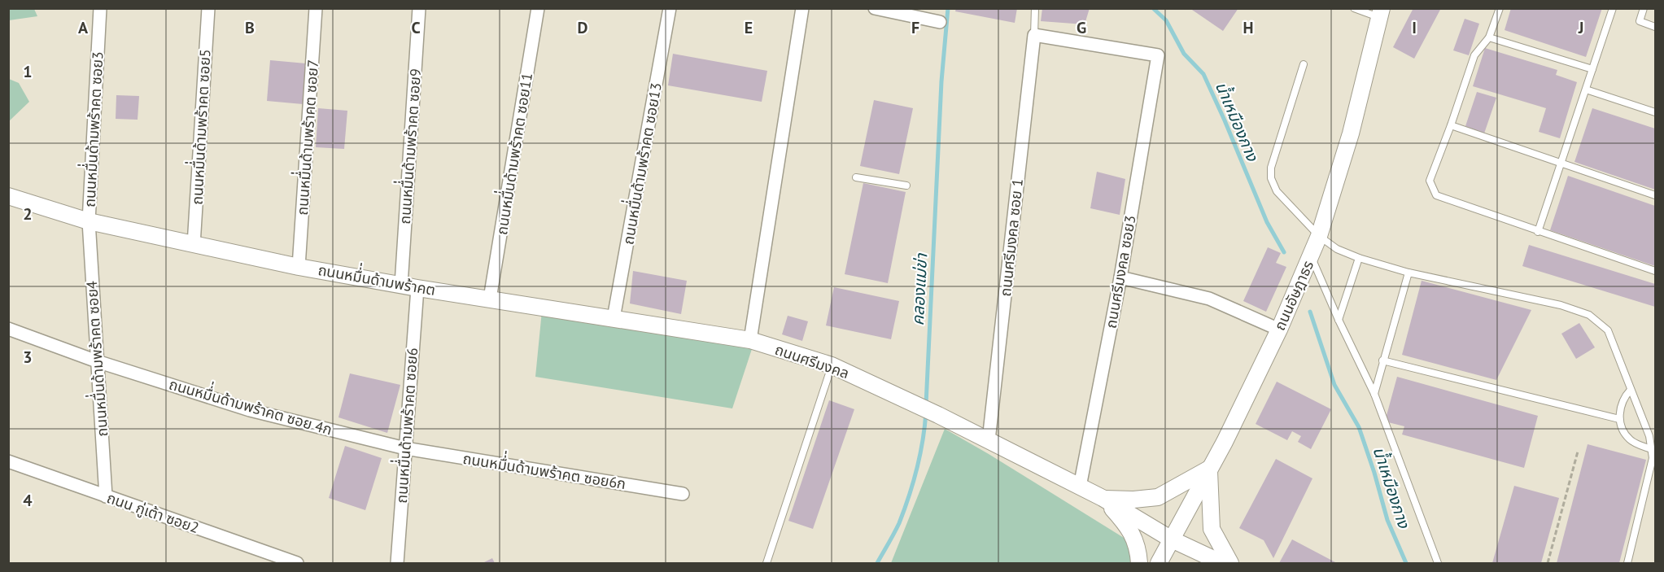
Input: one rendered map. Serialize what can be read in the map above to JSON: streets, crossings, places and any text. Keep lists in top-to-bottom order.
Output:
{
  "streets": {
    "street": [
      "ถนนหมื่่นด้ามพร้าคต ซอย5",
      "ถนนหมื่่นด้ามพร้าคต ซอย3",
      "ถนนหมื่่นด้ามพร้าคต ซอย7",
      "ถนนหมื่่นด้ามพร้าคต ซอย9",
      "ถนนหมื่่นด้ามพร้าคต ซอย11",
      "ถนนหมื่่นด้ามพร้าคต ซอย13",
      "ถนนศรีมงคล ซอย 1",
      "ถนนศรีมงคล ซอย3",
      "ถนนหมื่่นด้ามพร้าคต",
      "ถนนอัษฎาธร",
      "ถนนหมื่่นด้ามพร้าคต ซอย4",
      "ถนนศรีมงคล",
      "ถนนหมื่่นด้ามพร้าคต ซอย 4ก",
      "ถนนหมื่่นด้ามพร้าคต ซอย6",
      "ถนนหมื่่นด้ามพร้าคต ซอย6ก",
      "ถนน กู่เต้า ซอย2"
    ]
  },
  "crossings": [
    ["ถนนหมื่่นด้ามพร้าคต ซอย5", "ถนนหมื่่นด้ามพร้าคต"],
    ["ถนนหมื่่นด้ามพร้าคต ซอย3", "ถนนหมื่่นด้ามพร้าคต"],
    ["ถนนหมื่่นด้ามพร้าคต ซอย3", "ถนนหมื่่นด้ามพร้าคต ซอย4"],
    ["ถนนหมื่่นด้ามพร้าคต ซอย7", "ถนนหมื่่นด้ามพร้าคต"],
    ["ถนนหมื่่นด้ามพร้าคต ซอย9", "ถนนหมื่่นด้ามพร้าคต"],
    ["ถนนหมื่่นด้ามพร้าคต ซอย11", "ถนนหมื่่นด้ามพร้าคต"],
    ["ถนนหมื่่นด้ามพร้าคต ซอย13", "ถนนหมื่่นด้ามพร้าคต"],
    ["ถนนศรีมงคล ซอย 1", "ถนนศรีมงคล ซอย3"],
    ["ถนนศรีมงคล ซอย 1", "ถนนศรีมงคล"],
    ["ถนนศรีมงคล ซอย3", "ถนนศรีมงคล"],
    ["ถนนหมื่่นด้ามพร้าคต", "ถนนหมื่่นด้ามพร้าคต ซอย4"],
    ["ถนนหมื่่นด้ามพร้าคต", "ถนนศรีมงคล"],
    ["ถนนหมื่่นด้ามพร้าคต", "ถนนหมื่่นด้ามพร้าคต ซอย6"],
    ["ถนนอัษฎาธร", "ถนนศรีมงคล"],
    ["ถนนหมื่่นด้ามพร้าคต ซอย4", "ถนนหมื่่นด้ามพร้าคต ซอย 4ก"],
    ["ถนนหมื่่นด้ามพร้าคต ซอย4", "ถนน กู่เต้า ซอย2"],
    ["ถนนหมื่่นด้ามพร้าคต ซอย 4ก", "ถนนหมื่่นด้ามพร้าคต ซอย6"],
    ["ถนนหมื่่นด้ามพร้าคต ซอย 4ก", "ถนนหมื่่นด้ามพร้าคต ซอย6ก"],
    ["ถนนหมื่่นด้ามพร้าคต ซอย6", "ถนนหมื่่นด้ามพร้าคต ซอย6ก"]
  ],
  "water": ["น้ำเหมืองกาง", "คลองแม่ข่า"],
  "grid": {
    "columns": [
      "A",
      "B",
      "C",
      "D",
      "E",
      "F",
      "G",
      "H",
      "I",
      "J"
    ],
    "rows": [
      "1",
      "2",
      "3",
      "4"
    ]
  }
}
